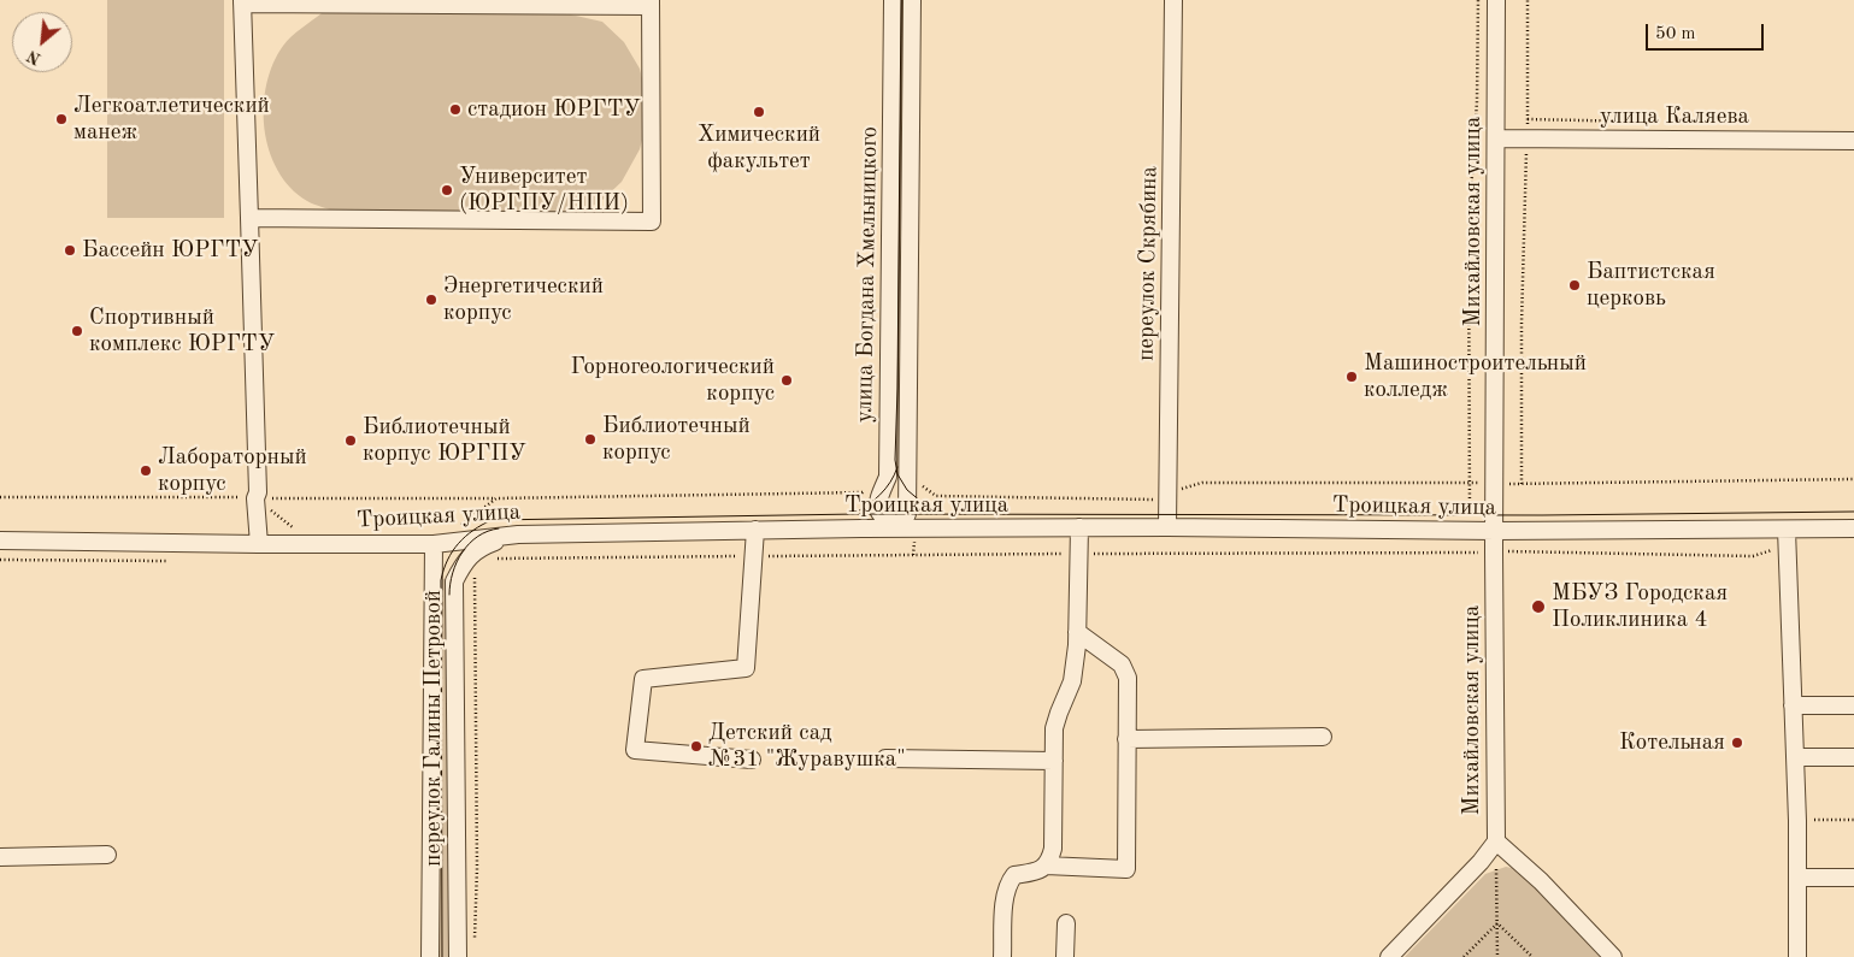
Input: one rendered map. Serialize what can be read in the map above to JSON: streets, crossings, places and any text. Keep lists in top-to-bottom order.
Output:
{
  "streets": {
    "street": [
      "улица Каляева",
      "Михайловская улица",
      "переулок Скрябина",
      "улица Богдана Хмельницкого",
      "Троицкая улица",
      "переулок Галины Петровой"
    ]
  },
  "crossings": [
    ["улица Каляева", "Михайловская улица"],
    ["Михайловская улица", "Троицкая улица"],
    ["переулок Скрябина", "Троицкая улица"],
    ["улица Богдана Хмельницкого", "Троицкая улица"],
    ["Троицкая улица", "переулок Галины Петровой"]
  ],
  "places": [
    "стадион ЮРГТУ",
    "Химический факультет",
    "Легкоатлетический манеж",
    "Университет (ЮРГПУ/НПИ)",
    "Бассейн ЮРГТУ",
    "Баптистская церковь",
    "Энергетический корпус",
    "Спортивный комплекс ЮРГТУ",
    "Машиностроительный колледж",
    "Горногеологический корпус",
    "Библиотечный корпус",
    "Библиотечный корпус ЮРГПУ",
    "Лабораторный корпус",
    "МБУЗ Городская Поликлиника 4",
    "Котельная",
    "Детский сад №31 \"Журавушка\""
  ],
  "scale_bar": "50 m",
  "north": "bottom left"
}
